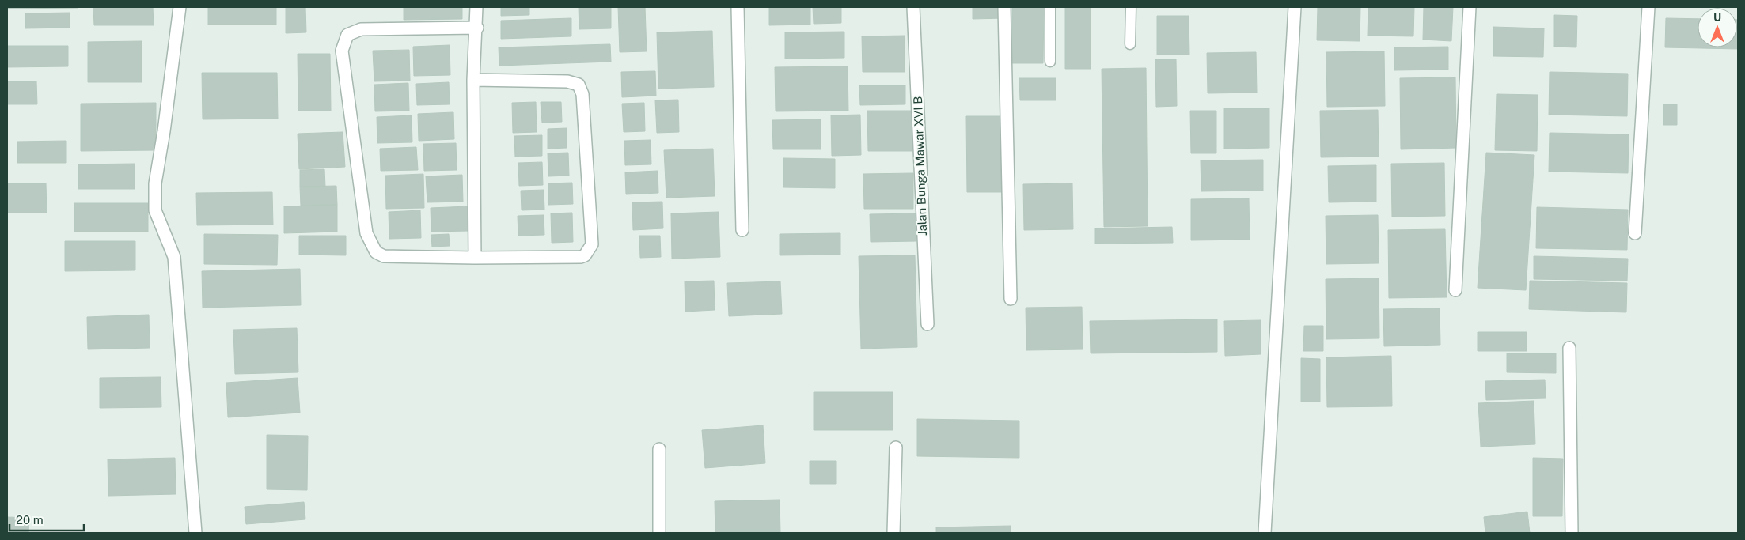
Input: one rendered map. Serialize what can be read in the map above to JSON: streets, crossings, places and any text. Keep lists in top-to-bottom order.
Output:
{
  "streets": {
    "street": ["Jalan Bunga Mawar XVI B"]
  },
  "scale_bar": "20 m",
  "north": "top"
}
